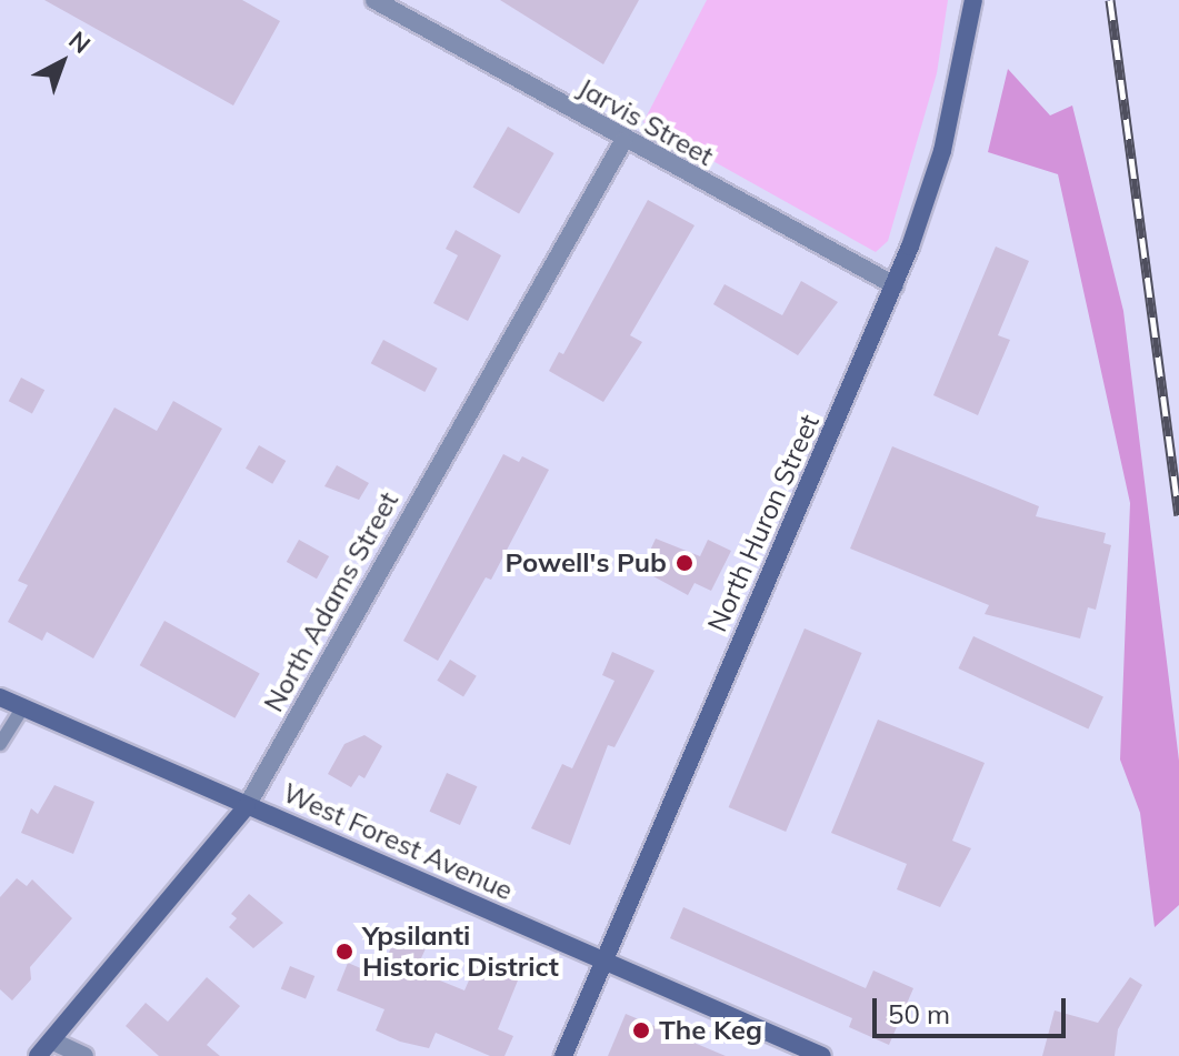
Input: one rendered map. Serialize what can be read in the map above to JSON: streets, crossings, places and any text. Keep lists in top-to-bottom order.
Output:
{
  "streets": {
    "main road": ["North Huron Street", "North Adams Street", "West Forest Avenue"],
    "street": ["Jarvis Street"]
  },
  "crossings": [
    ["Jarvis Street", "North Huron Street"],
    ["Jarvis Street", "North Adams Street"],
    ["North Huron Street", "West Forest Avenue"],
    ["North Adams Street", "West Forest Avenue"]
  ],
  "places": ["Powell's Pub", "Ypsilanti Historic District", "The Keg"],
  "scale_bar": "50 m",
  "north": "top right"
}
